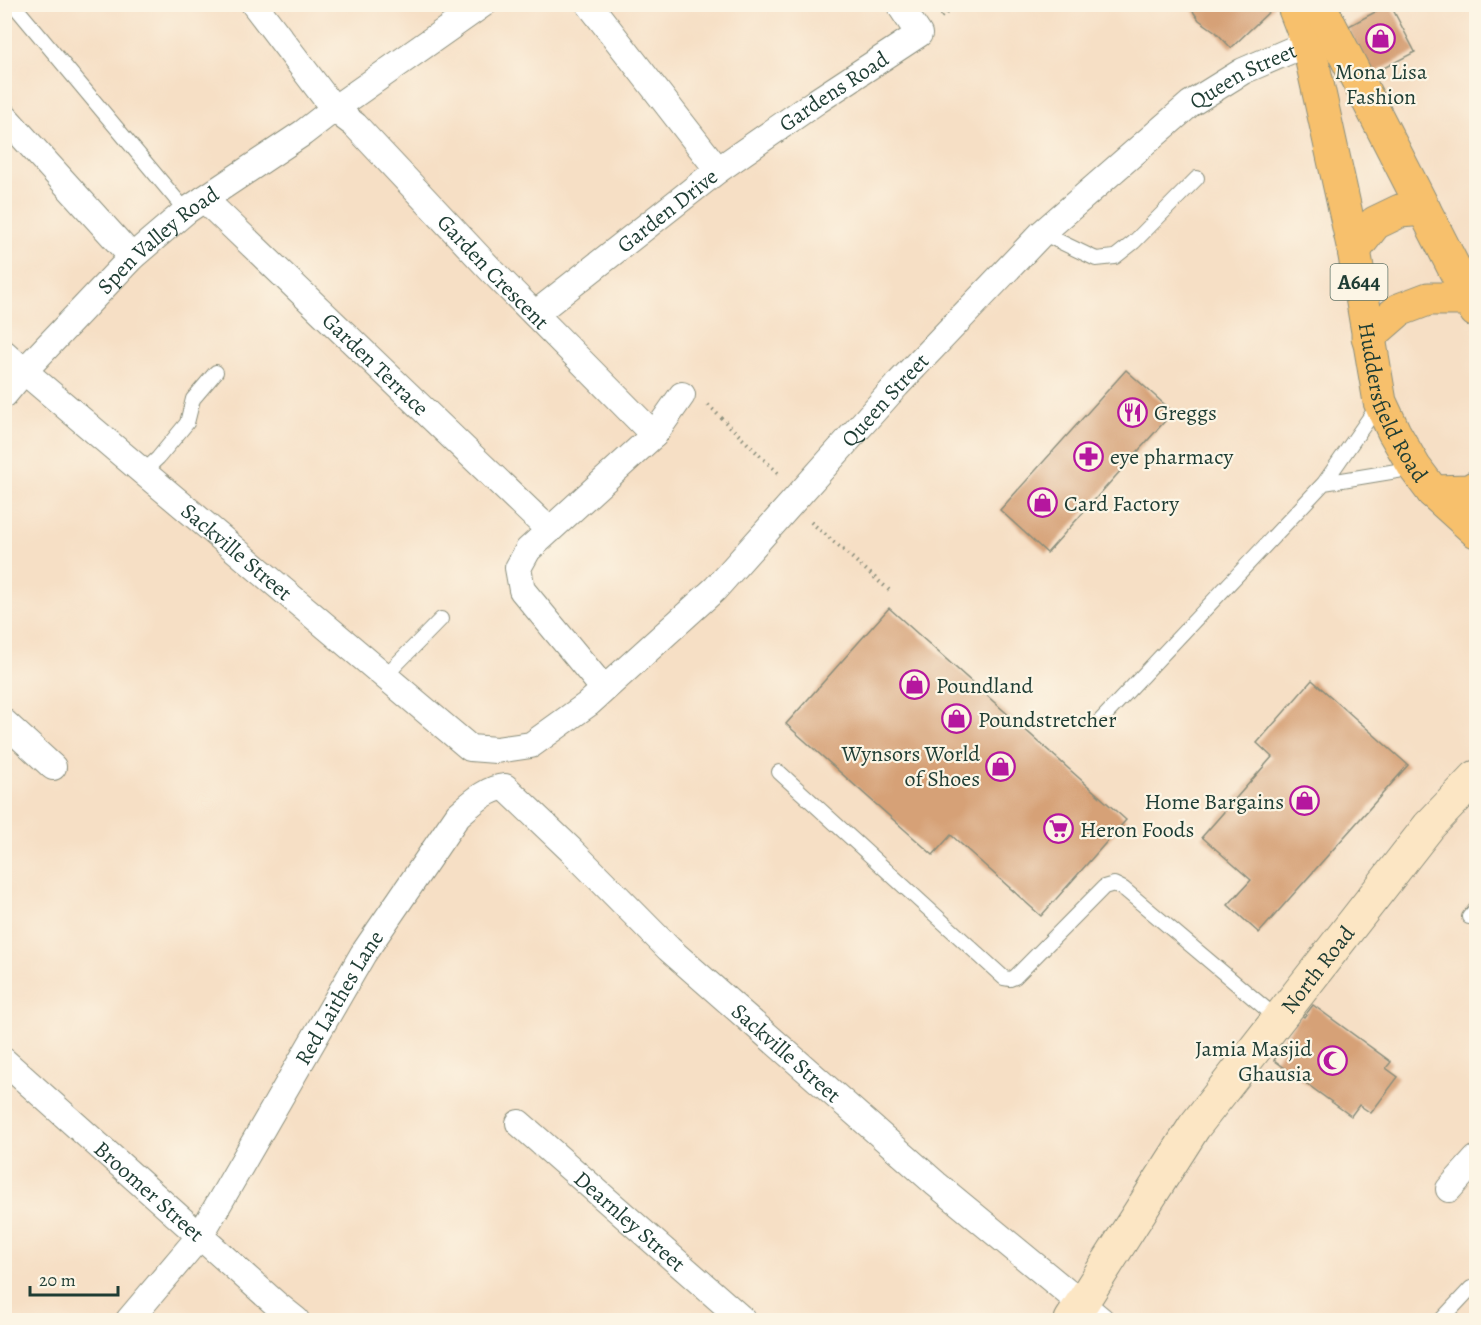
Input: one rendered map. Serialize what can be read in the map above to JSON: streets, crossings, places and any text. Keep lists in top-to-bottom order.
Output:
{
  "streets": {
    "highway": ["A644", "Huddersfield Road"],
    "street": [
      "Queen Street",
      "Gardens Road",
      "Garden Drive",
      "Spen Valley Road",
      "Garden Crescent",
      "Garden Terrace",
      "Sackville Street",
      "North Road",
      "Red Laithes Lane",
      "Broomer Street",
      "Dearnley Street"
    ]
  },
  "crossings": [
    ["Queen Street", "Huddersfield Road"],
    ["Queen Street", "Sackville Street"],
    ["Gardens Road", "Garden Drive"],
    ["Garden Drive", "Garden Crescent"],
    ["Spen Valley Road", "Garden Crescent"],
    ["Spen Valley Road", "Garden Terrace"],
    ["Spen Valley Road", "Sackville Street"],
    ["A644", "Huddersfield Road"],
    ["Sackville Street", "North Road"],
    ["Sackville Street", "Red Laithes Lane"],
    ["Red Laithes Lane", "Broomer Street"]
  ],
  "places": {
    "shop": [
      "Mona Lisa Fashion",
      "Card Factory",
      "Poundland",
      "Poundstretcher",
      "Wynsors World of Shoes",
      "Home Bargains"
    ],
    "restaurant": ["Greggs"],
    "pharmacy": ["eye pharmacy"],
    "supermarket": ["Heron Foods"],
    "mosque": ["Jamia Masjid Ghausia"]
  },
  "scale_bar": "20 m"
}
